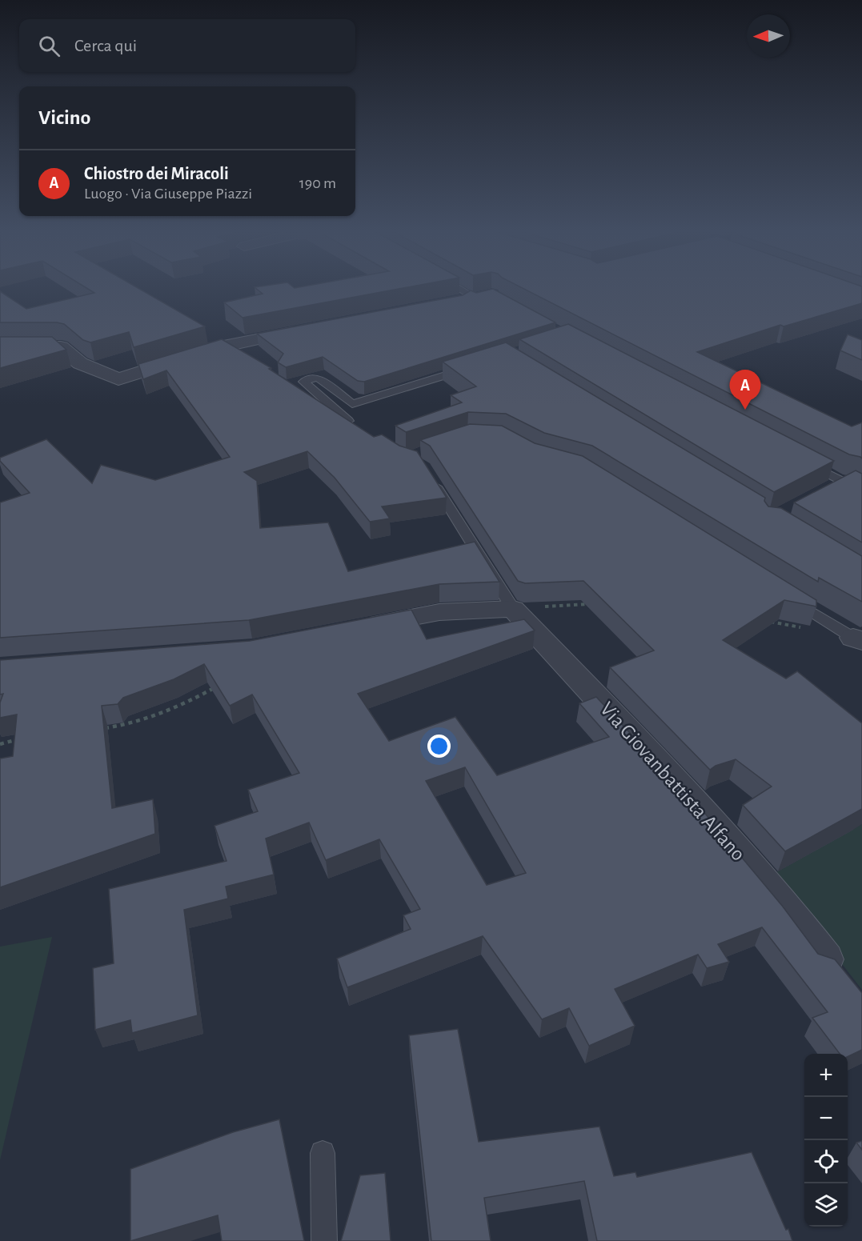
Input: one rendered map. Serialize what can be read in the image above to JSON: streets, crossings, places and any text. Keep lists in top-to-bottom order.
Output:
{
  "streets": {
    "street": ["Via Giovanbattista Alfano"]
  },
  "north": "left",
  "page": {
    "search": "Cerca qui",
    "heading": "Vicino",
    "list": [
      {
        "mark": "A",
        "name": "Chiostro dei Miracoli",
        "note": "Luogo · Via Giuseppe Piazzi",
        "value": "190 m"
      }
    ],
    "pins": "A",
    "map_buttons": ["+", "−"]
  }
}
